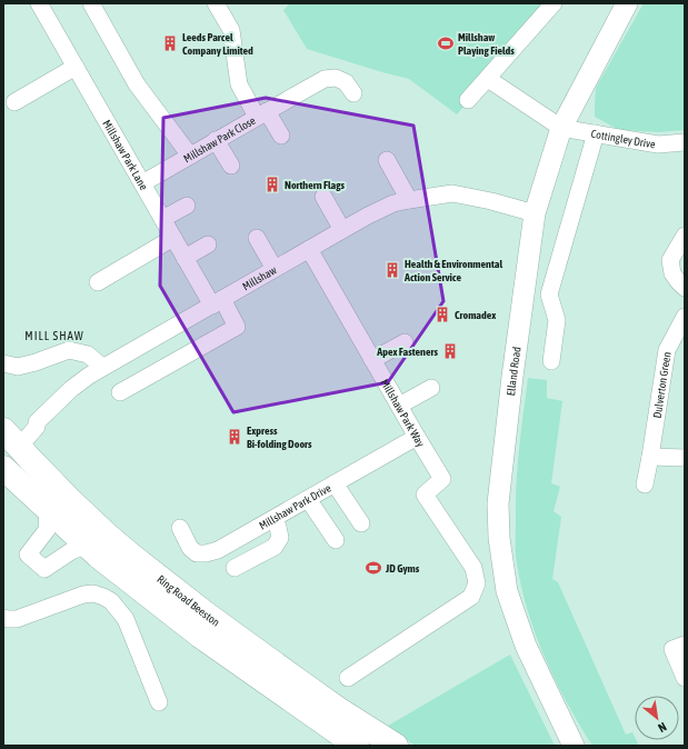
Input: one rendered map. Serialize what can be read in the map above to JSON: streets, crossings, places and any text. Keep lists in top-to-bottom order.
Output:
{
  "streets": {
    "highway": ["Ring Road Beeston"],
    "main road": ["Elland Road"],
    "street": [
      "Cottingley Drive",
      "Millshaw Park Close",
      "Millshaw Park Lane",
      "Millshaw",
      "Dulverton Green",
      "Millshaw Park Way",
      "Millshaw Park Drive"
    ]
  },
  "crossings": [
    ["Cottingley Drive", "Elland Road"],
    ["Millshaw Park Close", "Millshaw Park Lane"],
    ["Millshaw Park Lane", "Millshaw"],
    ["Millshaw", "Elland Road"],
    ["Millshaw", "Millshaw Park Way"],
    ["Millshaw", "Ring Road Beeston"],
    ["Millshaw Park Way", "Millshaw Park Drive"]
  ],
  "districts": ["MILL SHAW"],
  "places": {
    "building": [
      "Leeds Parcel Company Limited",
      "Northern Flags",
      "Health & Environmental Action Service",
      "Cromadex",
      "Apex Fasteners",
      "Express Bi-folding Doors"
    ],
    "sports": ["Millshaw Playing Fields", "JD Gyms"]
  },
  "north": "bottom right"
}
